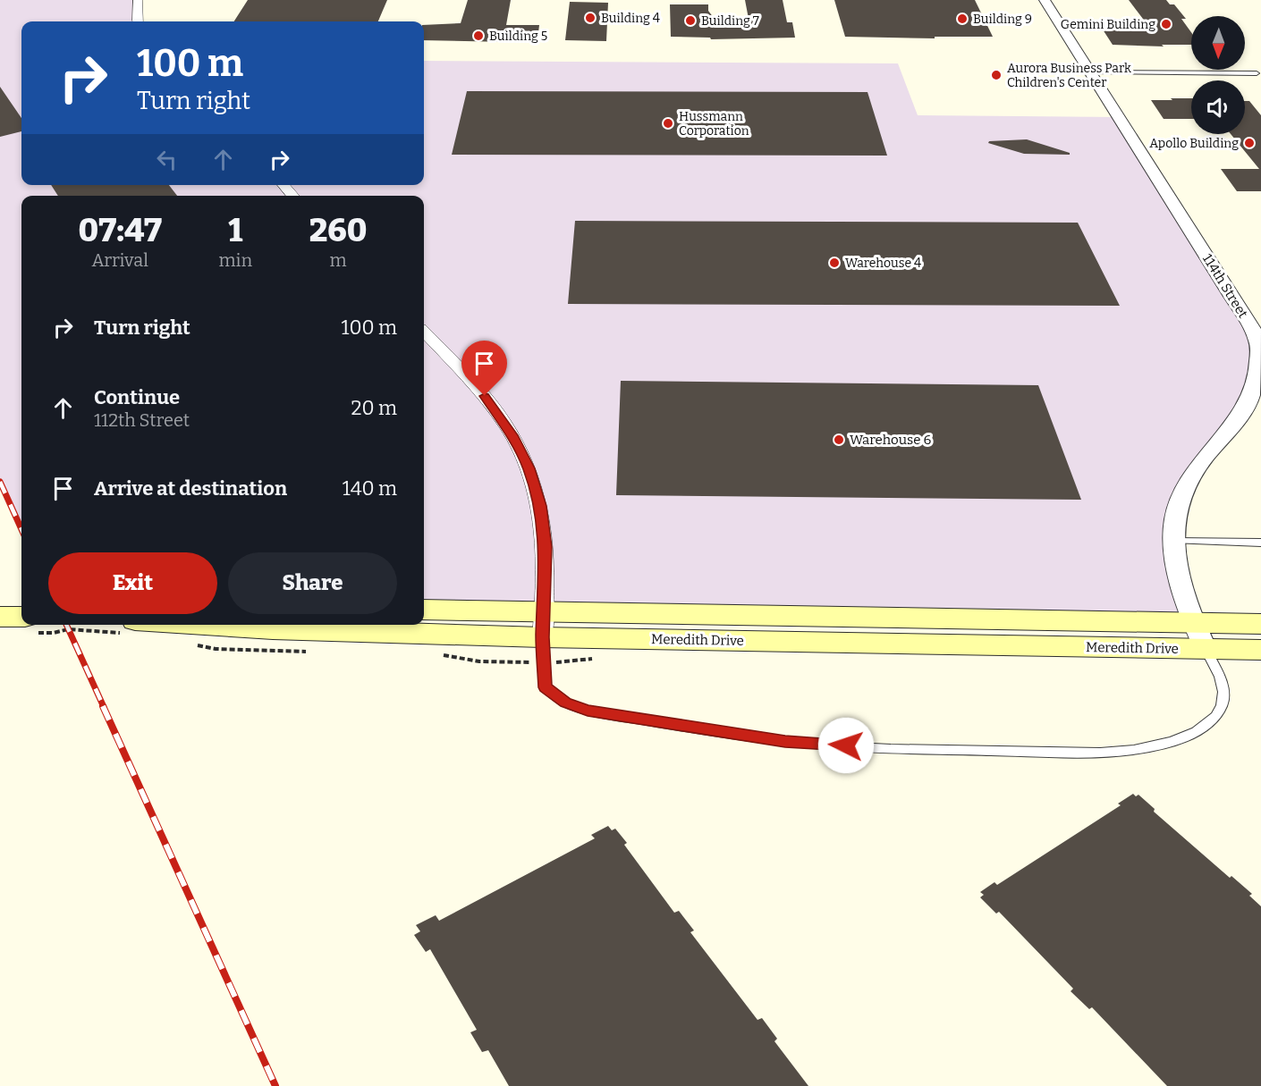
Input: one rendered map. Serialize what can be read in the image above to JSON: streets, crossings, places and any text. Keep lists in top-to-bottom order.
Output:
{
  "streets": {
    "main road": ["Meredith Drive"],
    "street": ["114th Street"]
  },
  "crossings": [
    ["114th Street", "Meredith Drive"]
  ],
  "places": [
    "Building 4",
    "Building 9",
    "Building 7",
    "Gemini Building",
    "Building 5",
    "Aurora Business Park Children's Center",
    "Hussmann Corporation",
    "Apollo Building",
    "Warehouse 4",
    "Warehouse 6"
  ],
  "north": "bottom",
  "page": {
    "turn": ["100 m", "Turn right"],
    "eta": [
      "07:47",
      "Arrival",
      "1",
      "min",
      "260",
      "m"
    ],
    "list": [
      {
        "name": "Turn right",
        "value": "100 m"
      },
      {
        "name": "Continue",
        "note": "112th Street",
        "value": "20 m"
      },
      {
        "name": "Arrive at destination",
        "value": "140 m"
      }
    ],
    "buttons": ["Exit", "Share"]
  }
}
